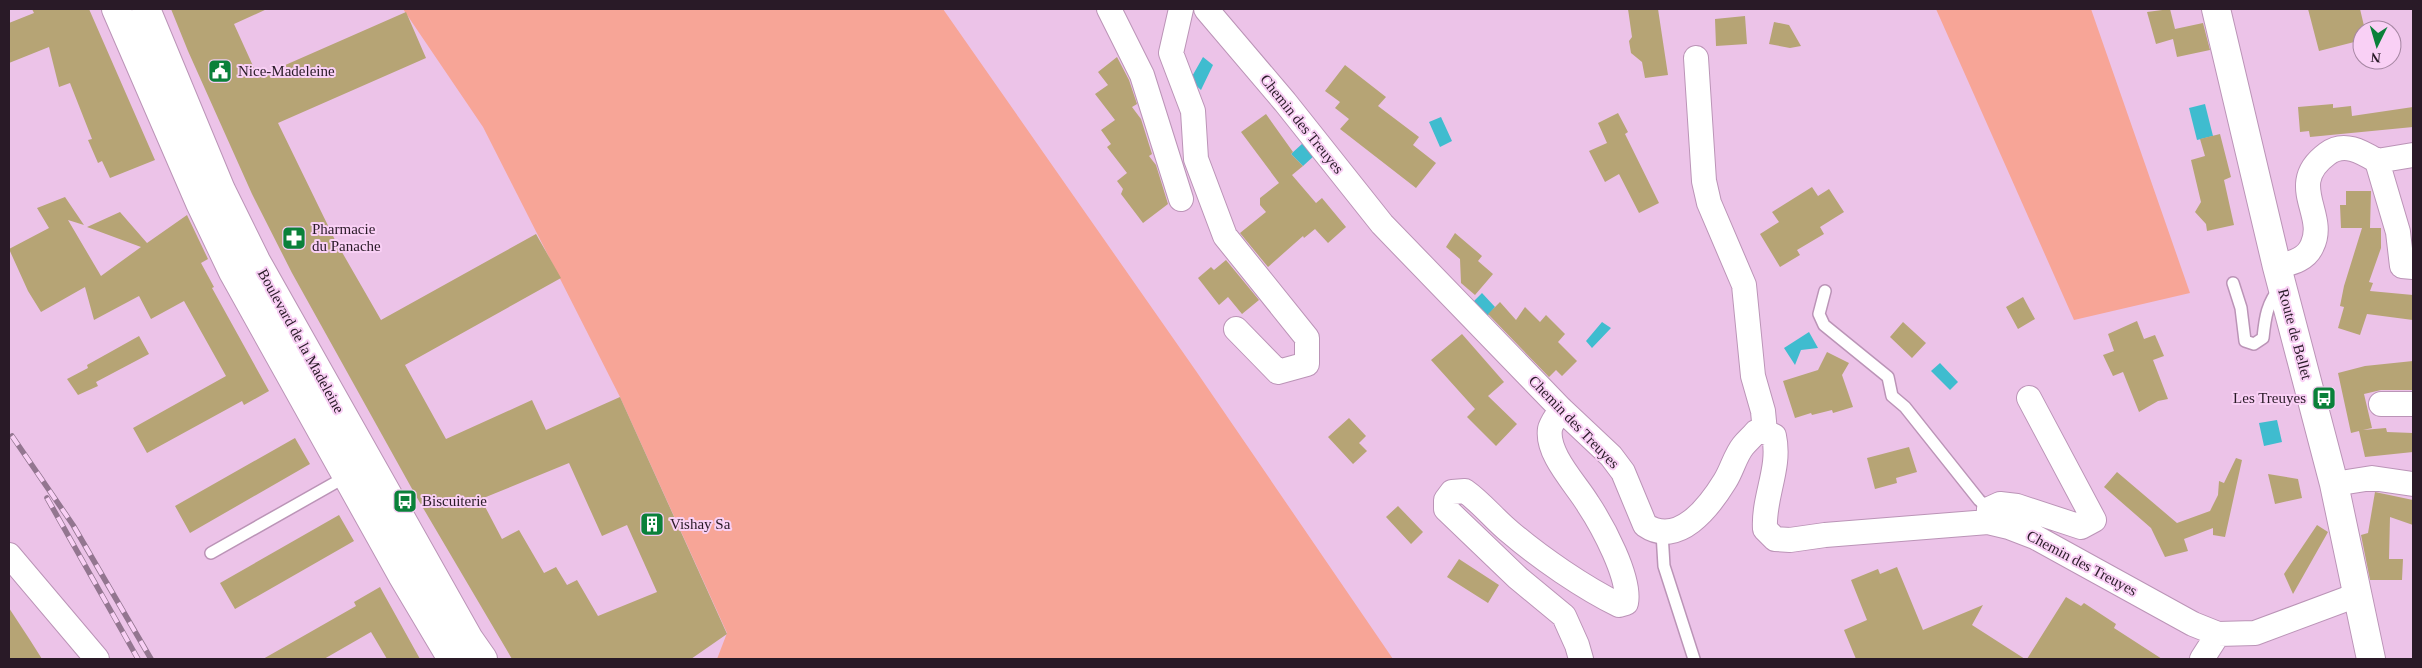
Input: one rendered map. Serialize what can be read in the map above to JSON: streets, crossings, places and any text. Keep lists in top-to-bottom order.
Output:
{
  "streets": {
    "street": ["Chemin des Treuyes", "Route de Bellet", "Boulevard de la Madeleine"]
  },
  "crossings": [
    ["Chemin des Treuyes", "Route de Bellet"]
  ],
  "places": {
    "public building": ["Nice-Madeleine"],
    "pharmacy": ["Pharmacie du Panache"],
    "bus stop": ["Les Treuyes", "Biscuiterie"],
    "building": ["Vishay Sa"]
  },
  "north": "bottom"
}
